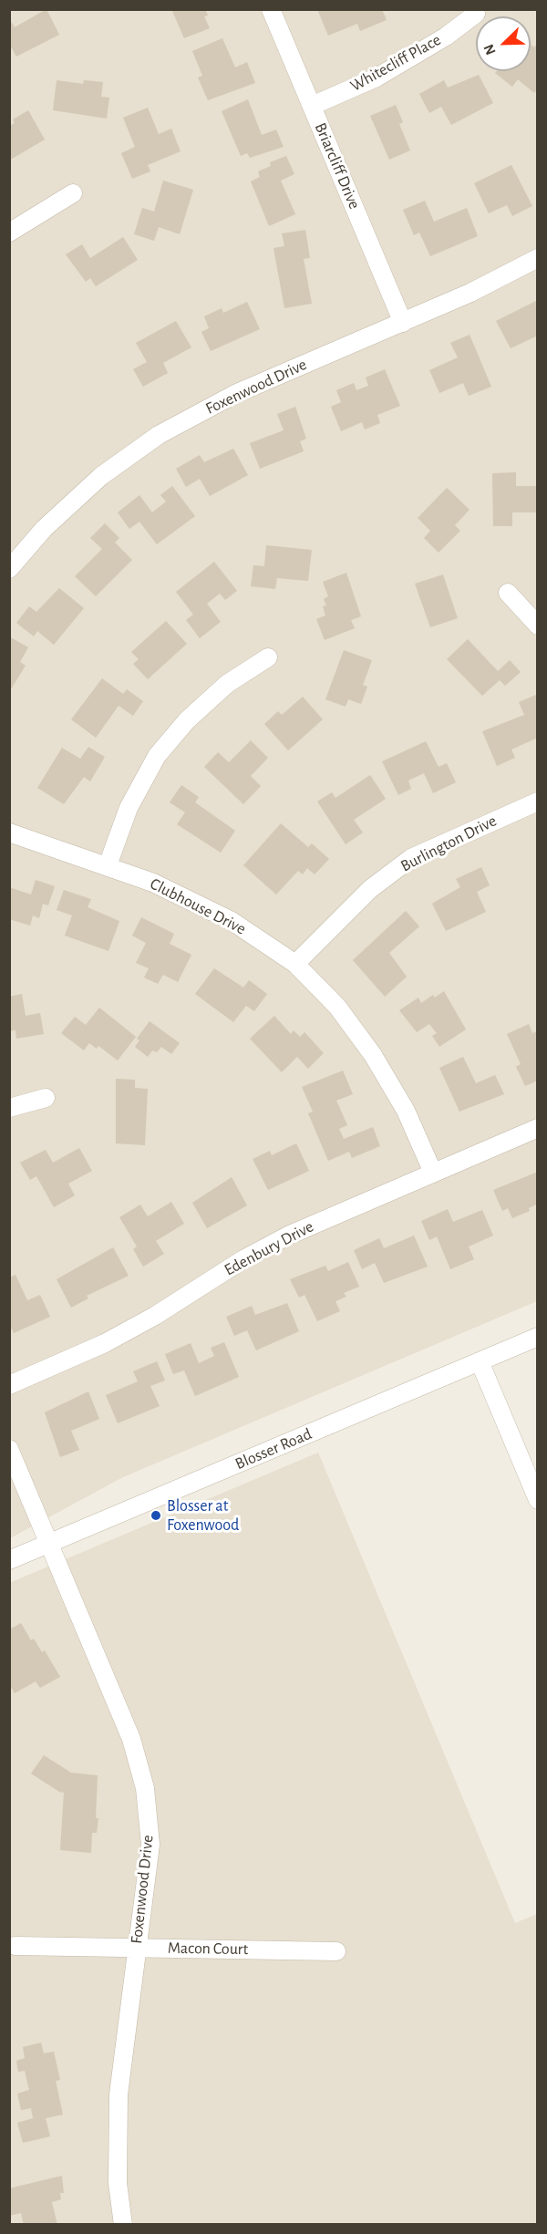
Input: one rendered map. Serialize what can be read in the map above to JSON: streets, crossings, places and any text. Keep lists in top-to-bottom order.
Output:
{
  "streets": {
    "street": [
      "Whitecliff Place",
      "Briarcliff Drive",
      "Foxenwood Drive",
      "Burlington Drive",
      "Clubhouse Drive",
      "Edenbury Drive",
      "Blosser Road",
      "Macon Court"
    ]
  },
  "crossings": [
    ["Whitecliff Place", "Briarcliff Drive"],
    ["Briarcliff Drive", "Foxenwood Drive"],
    ["Foxenwood Drive", "Blosser Road"],
    ["Foxenwood Drive", "Macon Court"],
    ["Burlington Drive", "Clubhouse Drive"],
    ["Clubhouse Drive", "Edenbury Drive"]
  ],
  "places": ["Blosser at Foxenwood"],
  "north": "bottom left"
}
